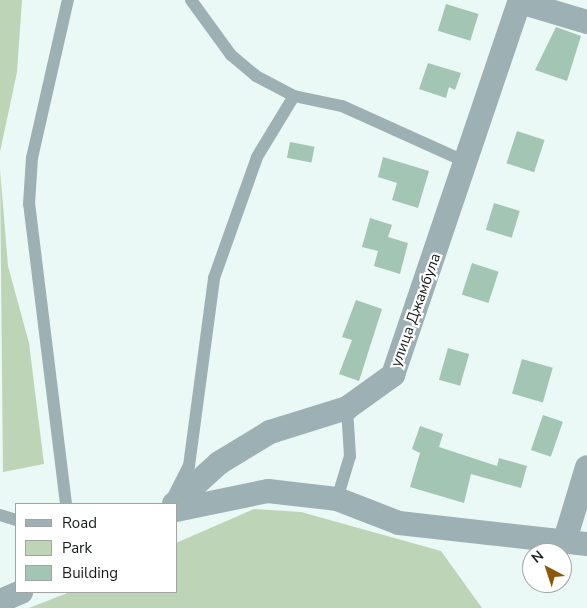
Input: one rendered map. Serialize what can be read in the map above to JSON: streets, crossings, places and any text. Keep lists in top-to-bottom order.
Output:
{
  "streets": {
    "street": ["улица Джамбула"]
  },
  "legend": ["Road", "Park", "Building"],
  "north": "top left"
}
